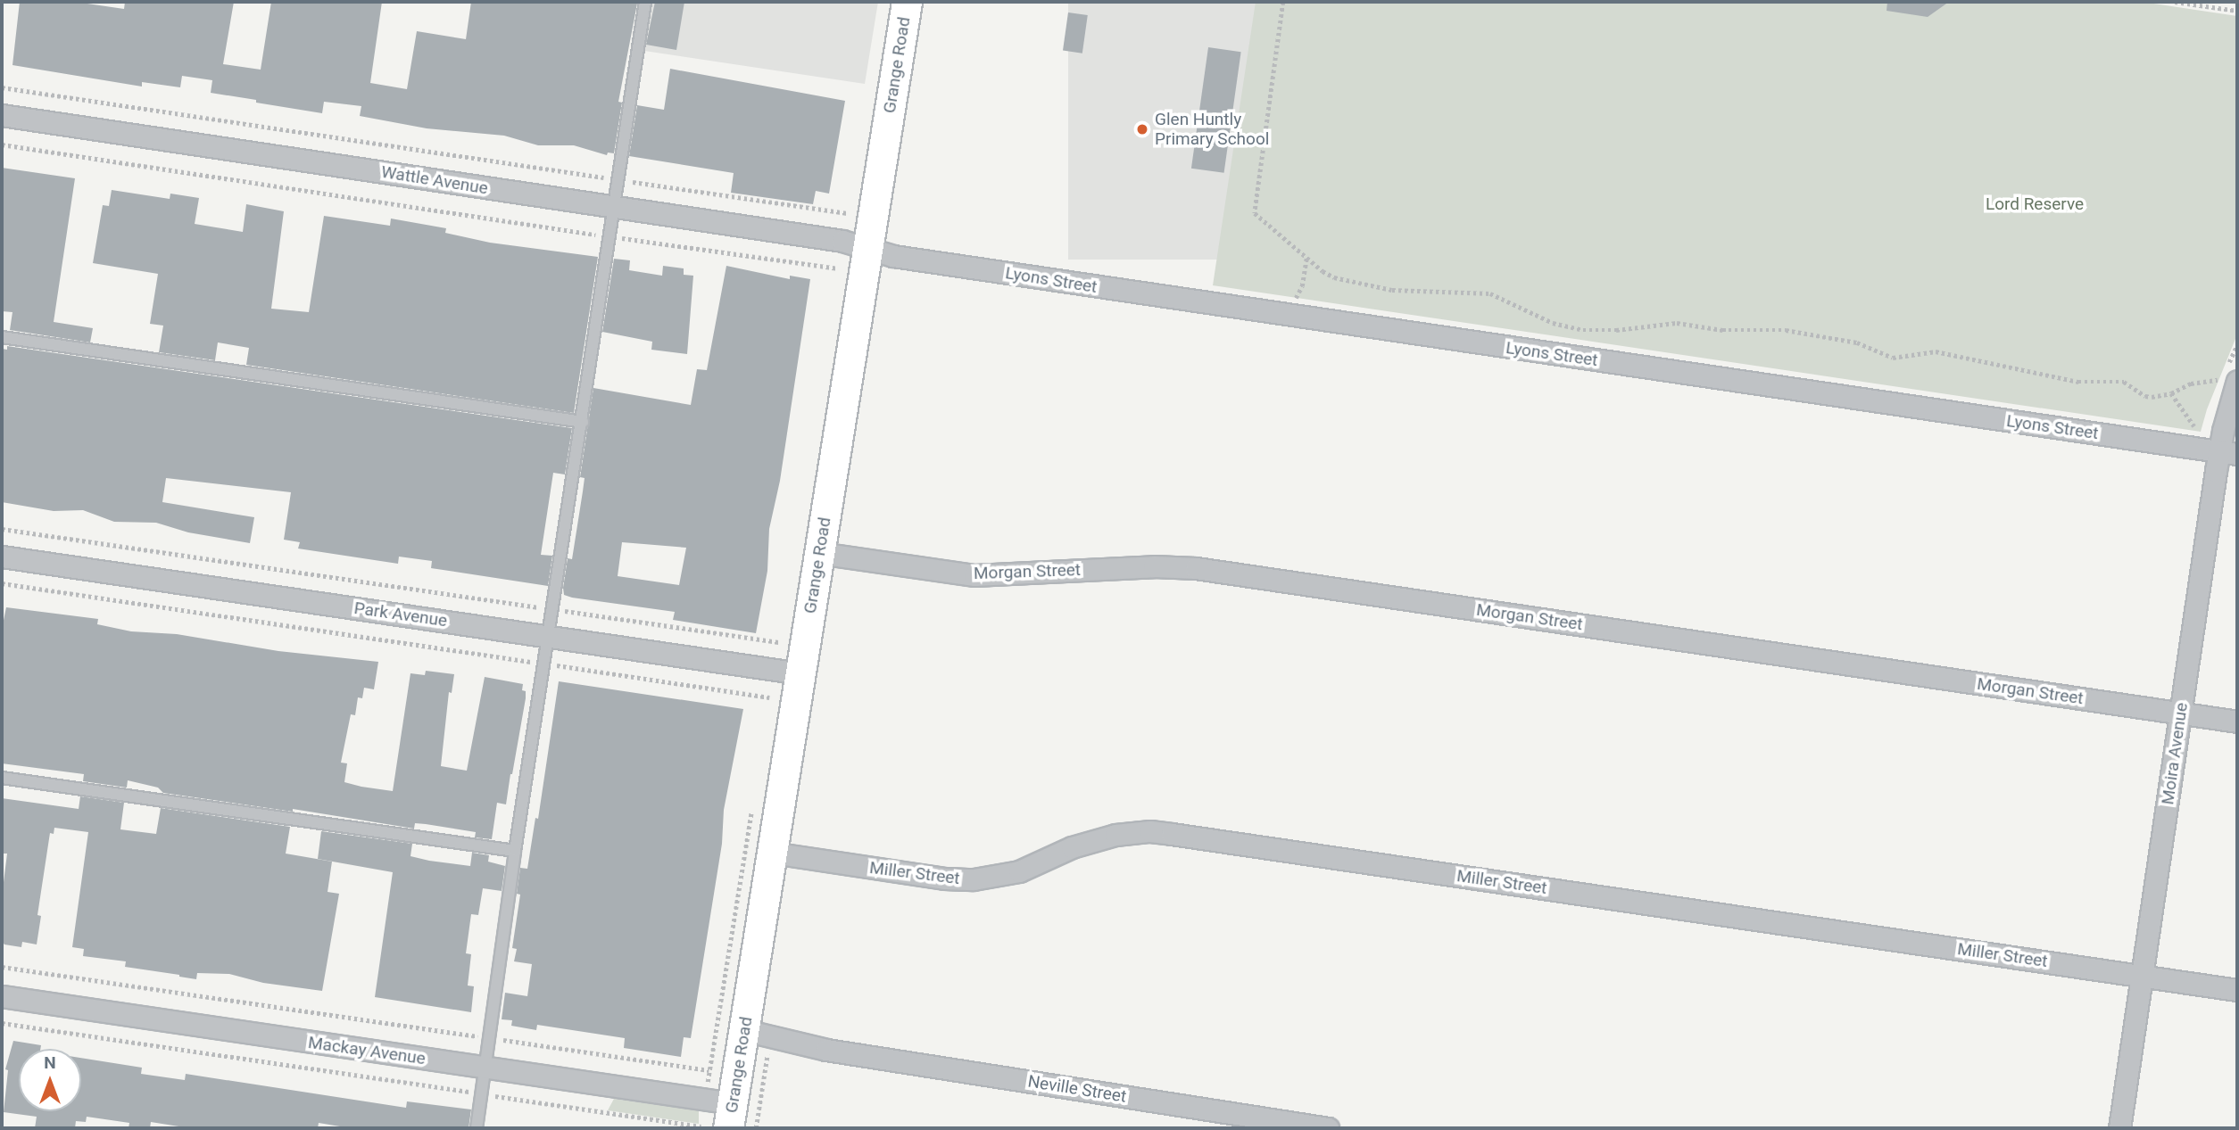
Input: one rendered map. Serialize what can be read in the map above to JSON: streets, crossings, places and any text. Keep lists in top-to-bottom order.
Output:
{
  "streets": {
    "main road": ["Grange Road"],
    "street": [
      "Wattle Avenue",
      "Lyons Street",
      "Morgan Street",
      "Park Avenue",
      "Moira Avenue",
      "Miller Street",
      "Mackay Avenue",
      "Neville Street"
    ]
  },
  "crossings": [
    ["Grange Road", "Wattle Avenue"],
    ["Grange Road", "Lyons Street"],
    ["Grange Road", "Morgan Street"],
    ["Grange Road", "Park Avenue"],
    ["Grange Road", "Miller Street"],
    ["Grange Road", "Mackay Avenue"],
    ["Grange Road", "Neville Street"],
    ["Wattle Avenue", "Lyons Street"],
    ["Lyons Street", "Moira Avenue"],
    ["Morgan Street", "Moira Avenue"],
    ["Moira Avenue", "Miller Street"]
  ],
  "parks": ["Lord Reserve"],
  "places": ["Glen Huntly Primary School"],
  "north": "top"
}
